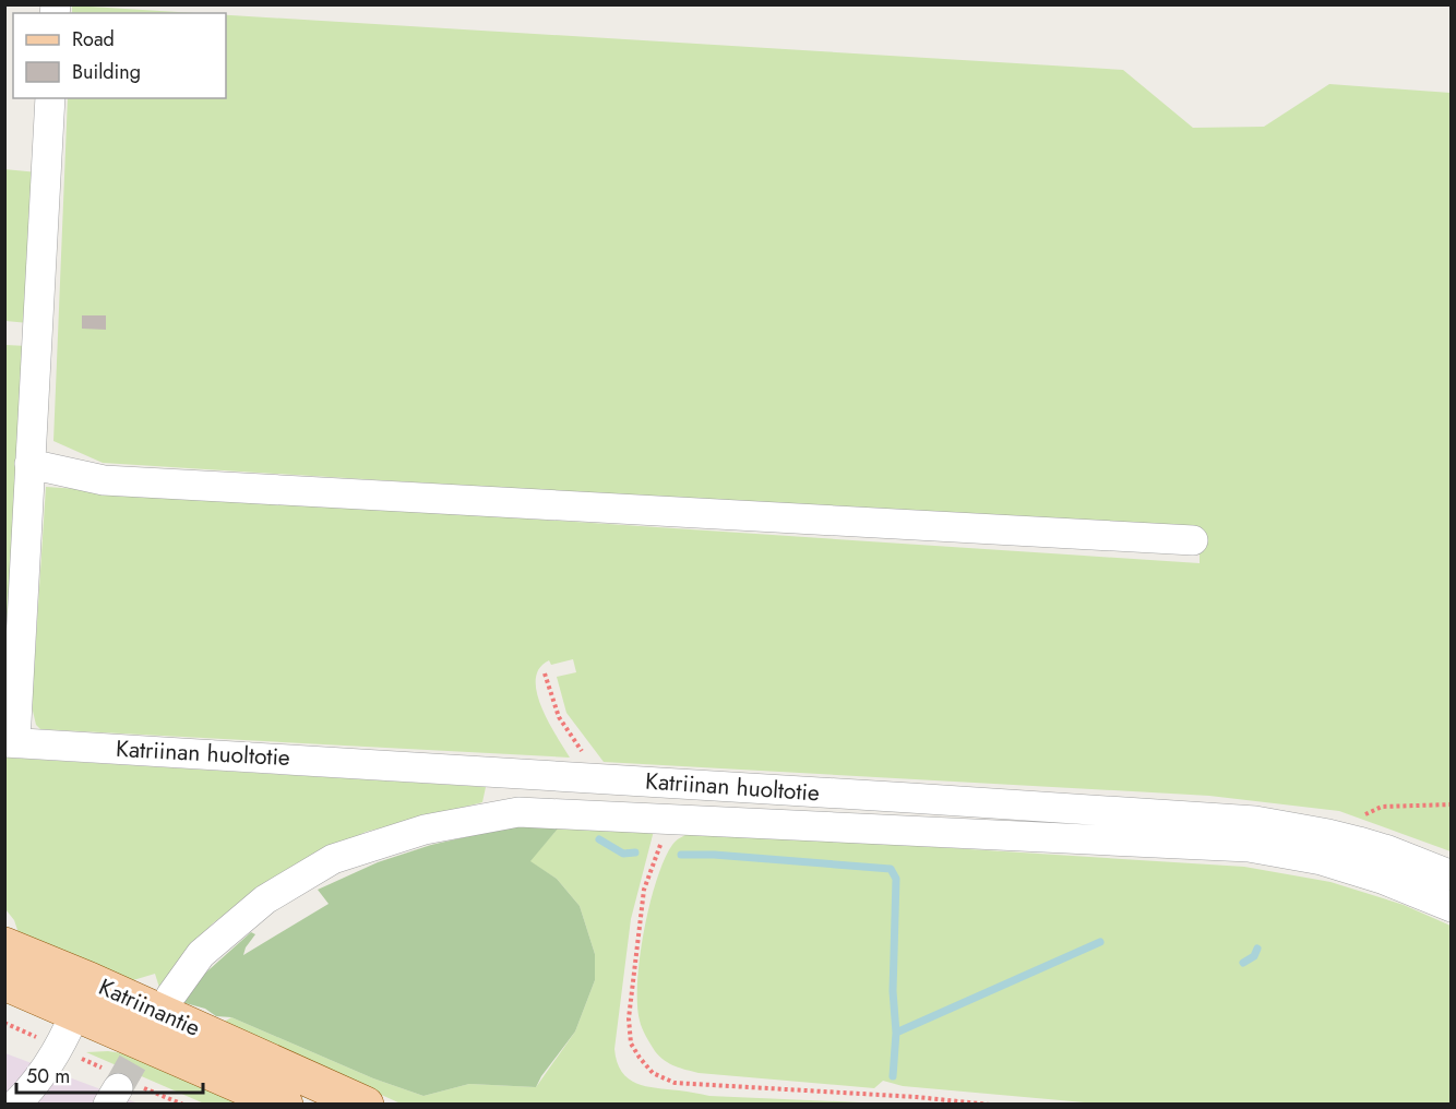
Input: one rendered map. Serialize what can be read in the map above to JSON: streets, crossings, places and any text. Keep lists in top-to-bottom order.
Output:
{
  "streets": {
    "main road": ["Katriinantie"],
    "lane": ["Katriinan huoltotie"]
  },
  "legend": ["Road", "Building"],
  "scale_bar": "50 m"
}
